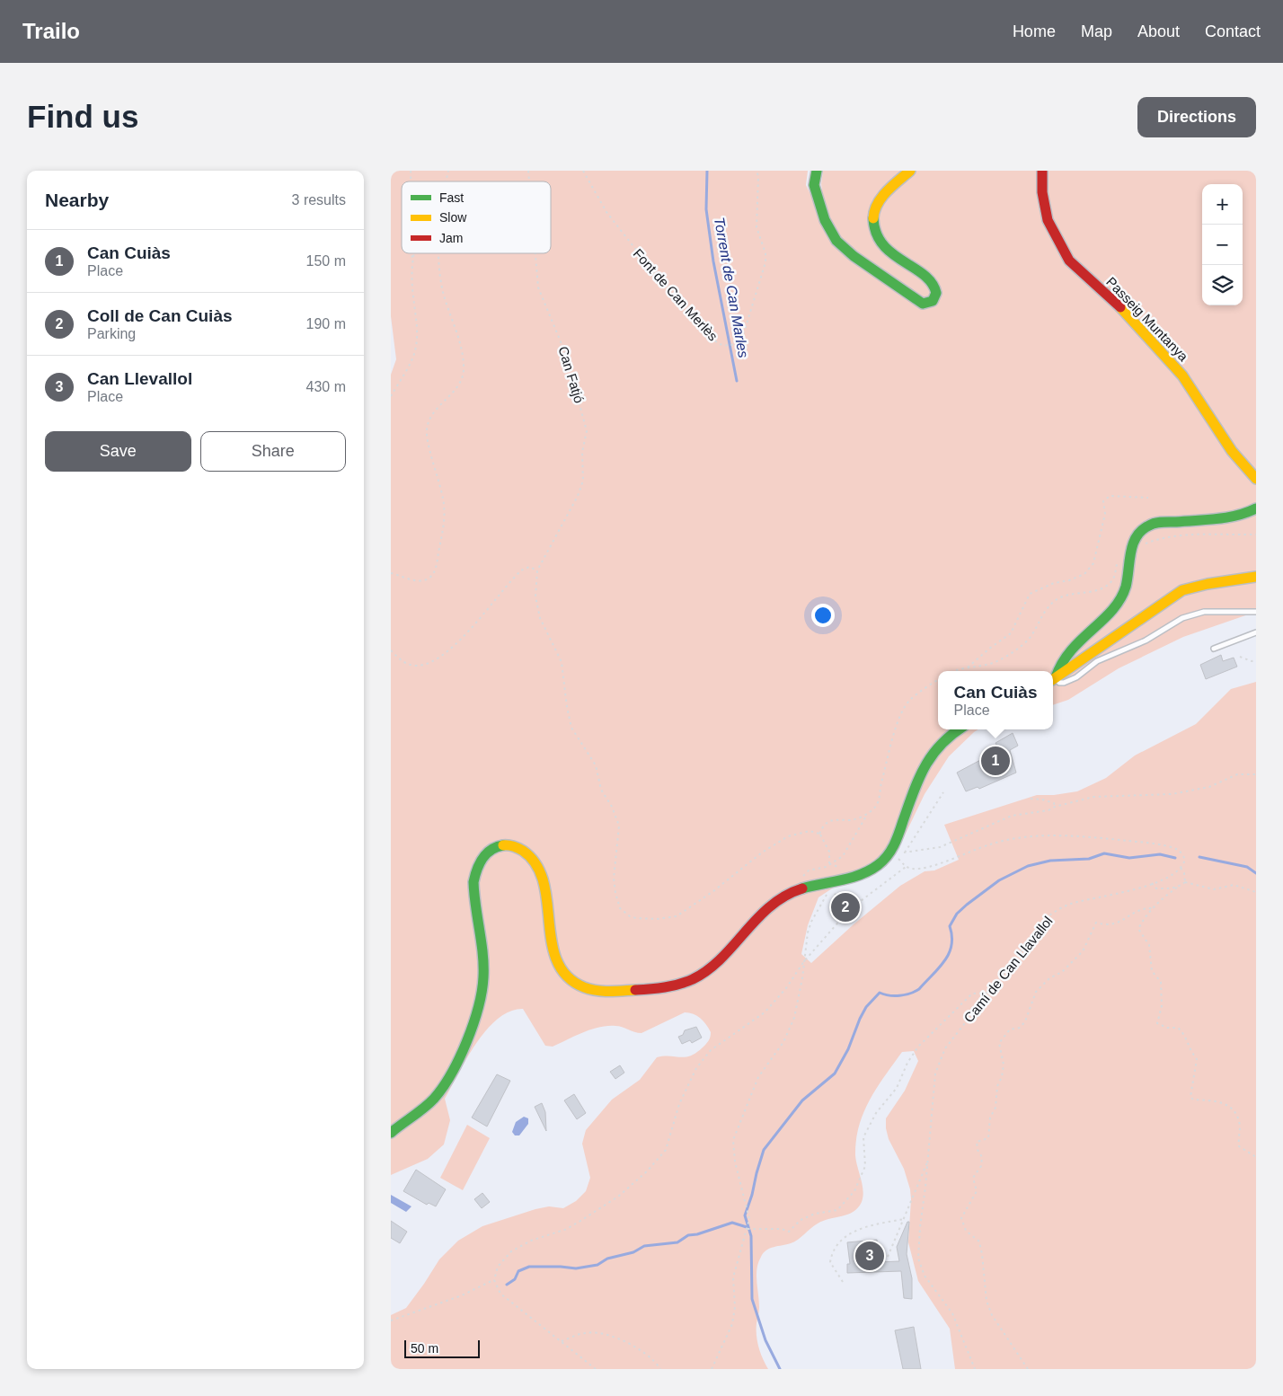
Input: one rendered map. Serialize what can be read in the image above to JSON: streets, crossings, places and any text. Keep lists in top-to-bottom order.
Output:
{
  "streets": {
    "main road": ["Passeig Muntanya"],
    "path": ["Font de Can Merlès", "Can Fatjó", "Camí de Can Llavallol"]
  },
  "water": ["Torrent de Can Marles"],
  "legend": ["Fast", "Slow", "Jam"],
  "scale_bar": "50 m",
  "page": {
    "header": "Trailo",
    "nav": [
      "Home",
      "Map",
      "About",
      "Contact"
    ],
    "buttons": [
      "Directions",
      ["Save", "Share"]
    ],
    "title": "Find us",
    "heading": ["Nearby", "3 results"],
    "map_buttons": ["+", "−"],
    "list": [
      {
        "mark": "1",
        "name": "Can Cuiàs",
        "note": "Place",
        "value": "150 m"
      },
      {
        "mark": "2",
        "name": "Coll de Can Cuiàs",
        "note": "Parking",
        "value": "190 m"
      },
      {
        "mark": "3",
        "name": "Can Llevallol",
        "note": "Place",
        "value": "430 m"
      }
    ],
    "popup": ["Can Cuiàs", "Place"],
    "pins": ["1", "2", "3"],
    "scale": "50 m"
  }
}
